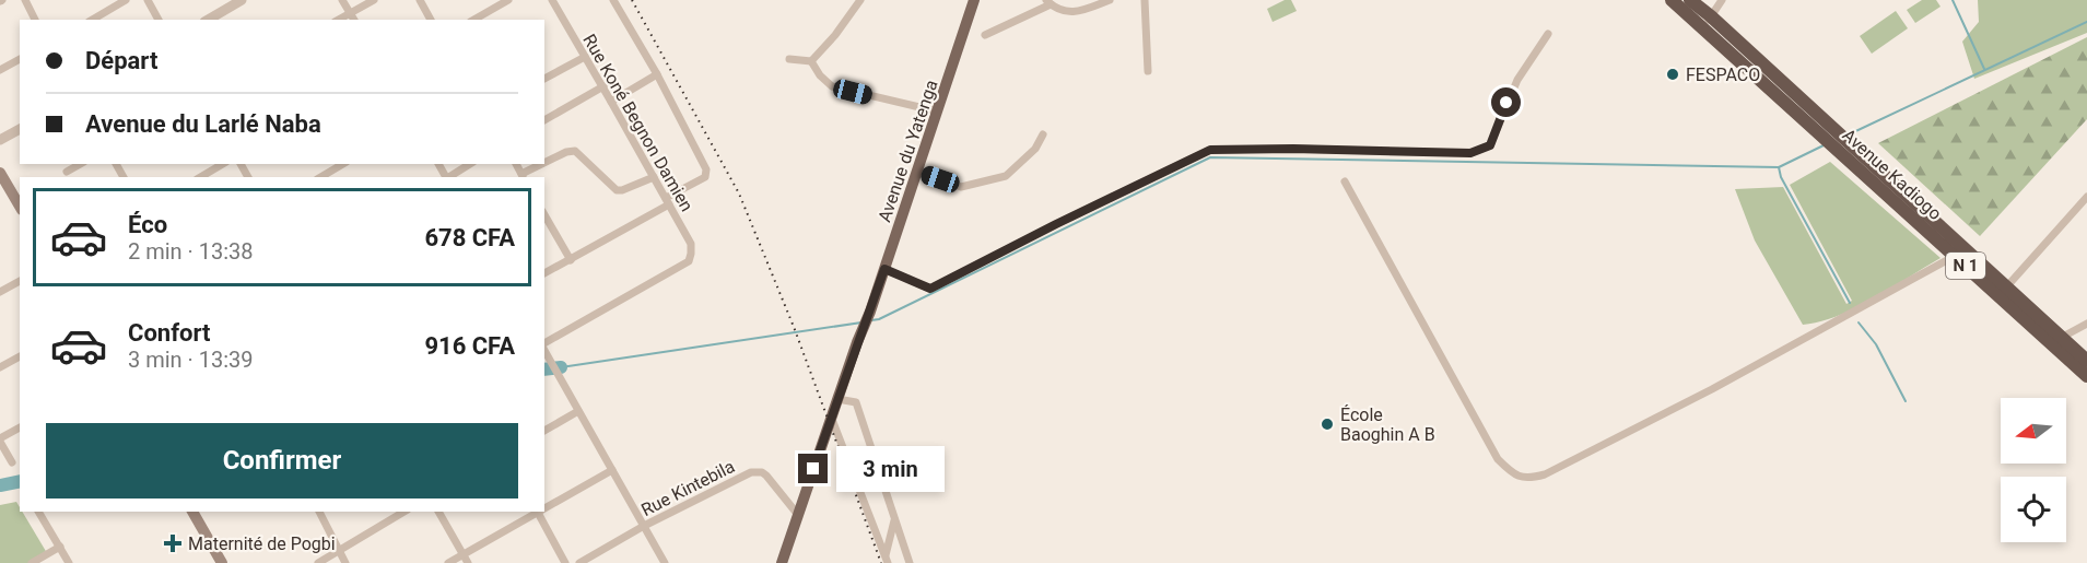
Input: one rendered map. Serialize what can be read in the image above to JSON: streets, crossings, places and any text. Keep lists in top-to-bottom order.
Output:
{
  "streets": {
    "highway": ["Avenue Kadiogo", "N 1"],
    "main road": ["Avenue du Yatenga"],
    "street": ["Rue Koné Begnon Damien", "Rue Kintebila"]
  },
  "crossings": [
    ["Avenue du Yatenga", "Rue Kintebila"]
  ],
  "places": {
    "other": ["FESPACO", "École Baoghin A B"],
    "health": ["Maternité de Pogbi"]
  },
  "north": "left",
  "page": {
    "banner": ["Départ", "Avenue du Larlé Naba"],
    "list": [
      {
        "name": "Éco",
        "note": "2 min · 13:38",
        "value": "678 CFA"
      },
      {
        "name": "Confort",
        "note": "3 min · 13:39",
        "value": "916 CFA"
      }
    ],
    "buttons": "Confirmer",
    "bubble": "3 min"
  }
}
